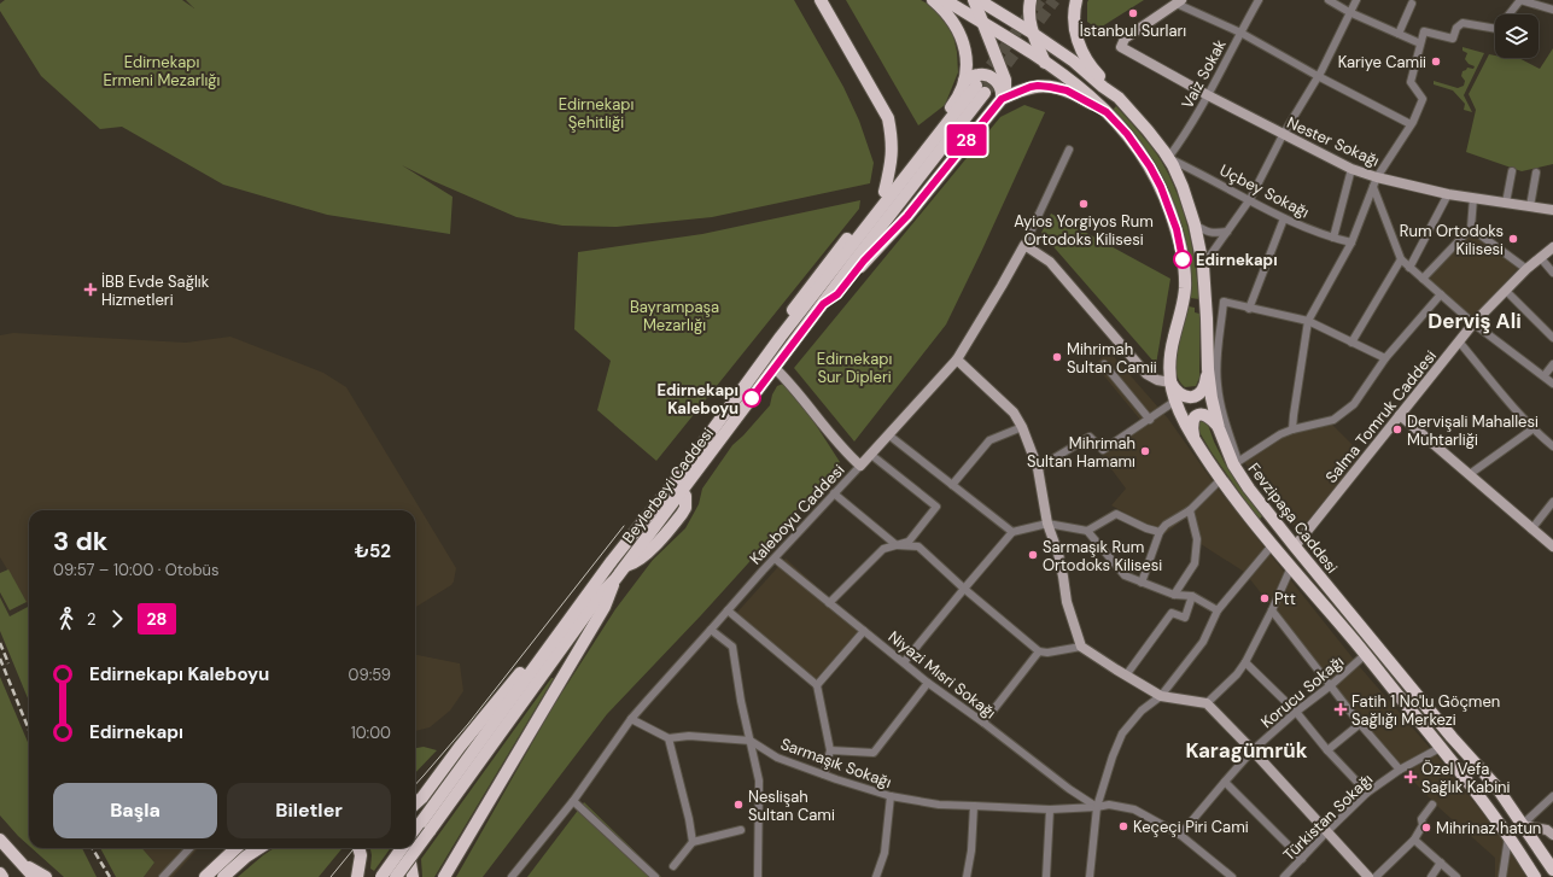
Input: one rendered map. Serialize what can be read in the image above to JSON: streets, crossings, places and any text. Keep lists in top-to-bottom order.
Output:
{
  "streets": {
    "main road": ["Beylerbeyi Caddesi", "Fevzipaşa Caddesi"],
    "street": [
      "Vaiz Sokak",
      "Nester Sokağı",
      "Uçbey Sokağı",
      "Salma Tomruk Caddesi",
      "Kaleboyu Caddesi",
      "Niyazi Mısri Sokağı",
      "Korucu Sokağı",
      "Sarmaşık Sokağı",
      "Türkistan Sokağı"
    ]
  },
  "crossings": [
    ["Vaiz Sokak", "Nester Sokağı"],
    ["Vaiz Sokak", "Uçbey Sokağı"],
    ["Vaiz Sokak", "Fevzipaşa Caddesi"],
    ["Uçbey Sokağı", "Fevzipaşa Caddesi"],
    ["Salma Tomruk Caddesi", "Fevzipaşa Caddesi"],
    ["Kaleboyu Caddesi", "Niyazi Mısri Sokağı"],
    ["Fevzipaşa Caddesi", "Korucu Sokağı"],
    ["Fevzipaşa Caddesi", "Türkistan Sokağı"],
    ["Niyazi Mısri Sokağı", "Sarmaşık Sokağı"],
    ["Korucu Sokağı", "Sarmaşık Sokağı"]
  ],
  "districts": ["Derviş Ali", "Karagümrük"],
  "parks": [
    "Edirnekapı Ermeni Mezarlığı",
    "Edirnekapı Şehitliği",
    "Bayrampaşa Mezarlığı",
    "Edirnekapı Sur Dipleri"
  ],
  "places": {
    "other": [
      "İstanbul Surları",
      "Kariye Camii",
      "Ayios Yorgiyos Rum Ortodoks Kilisesi",
      "Rum Ortodoks Kilisesi",
      "Edirnekapı",
      "Mihrimah Sultan Camii",
      "Edirnekapı Kaleboyu",
      "Dervişali Mahallesi Muhtarliği",
      "Mihrimah Sultan Hamamı",
      "Sarmaşık Rum Ortodoks Kilisesi",
      "Ptt",
      "Neslişah Sultan Cami",
      "Keçeçi Piri Cami",
      "Mihrinaz hatun"
    ],
    "health": ["İBB Evde Sağlık Hizmetleri", "Fatih 1 No'lu Göçmen Sağlığı Merkezi", "Özel Vefa Sağlık Kabini"]
  },
  "lines": ["bus line 28"],
  "page": {
    "on_map": "28",
    "heading": ["3 dk", "09:57 – 10:00 · Otobüs", "₺52"],
    "legs": ["2", "28"],
    "list": [
      {
        "name": "Edirnekapı Kaleboyu",
        "value": "09:59"
      },
      {
        "name": "Edirnekapı",
        "value": "10:00"
      }
    ],
    "buttons": ["Başla", "Biletler"]
  }
}
